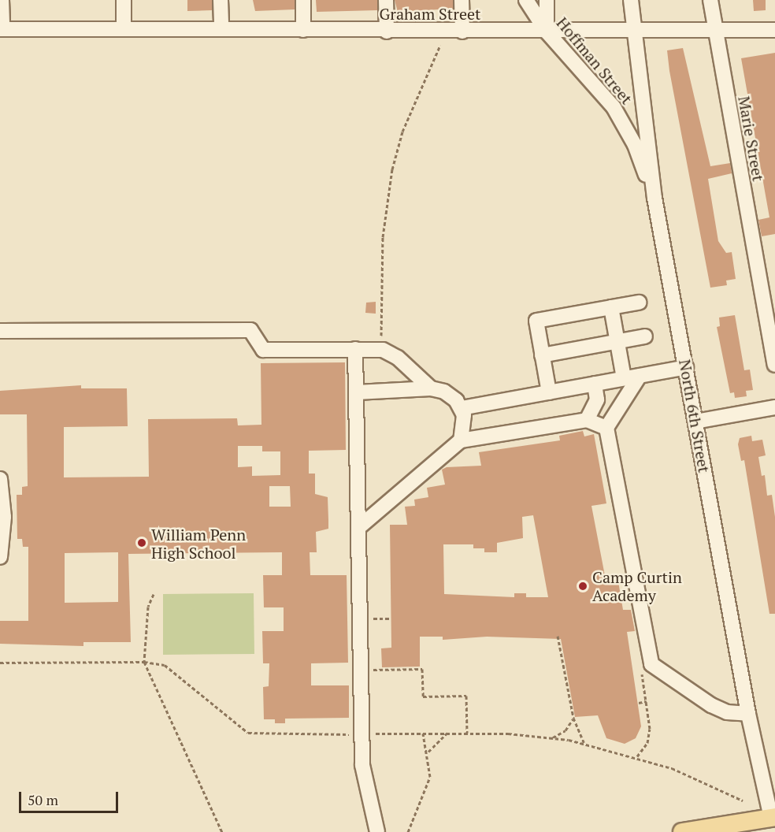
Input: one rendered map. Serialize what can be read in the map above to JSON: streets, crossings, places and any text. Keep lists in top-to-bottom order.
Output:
{
  "streets": {
    "street": [
      "Graham Street",
      "Hoffman Street",
      "Marie Street",
      "North 6th Street"
    ]
  },
  "crossings": [
    ["Graham Street", "Hoffman Street"],
    ["Graham Street", "Marie Street"],
    ["Graham Street", "North 6th Street"],
    ["Hoffman Street", "North 6th Street"]
  ],
  "places": ["William Penn High School", "Camp Curtin Academy"],
  "scale_bar": "50 m"
}
